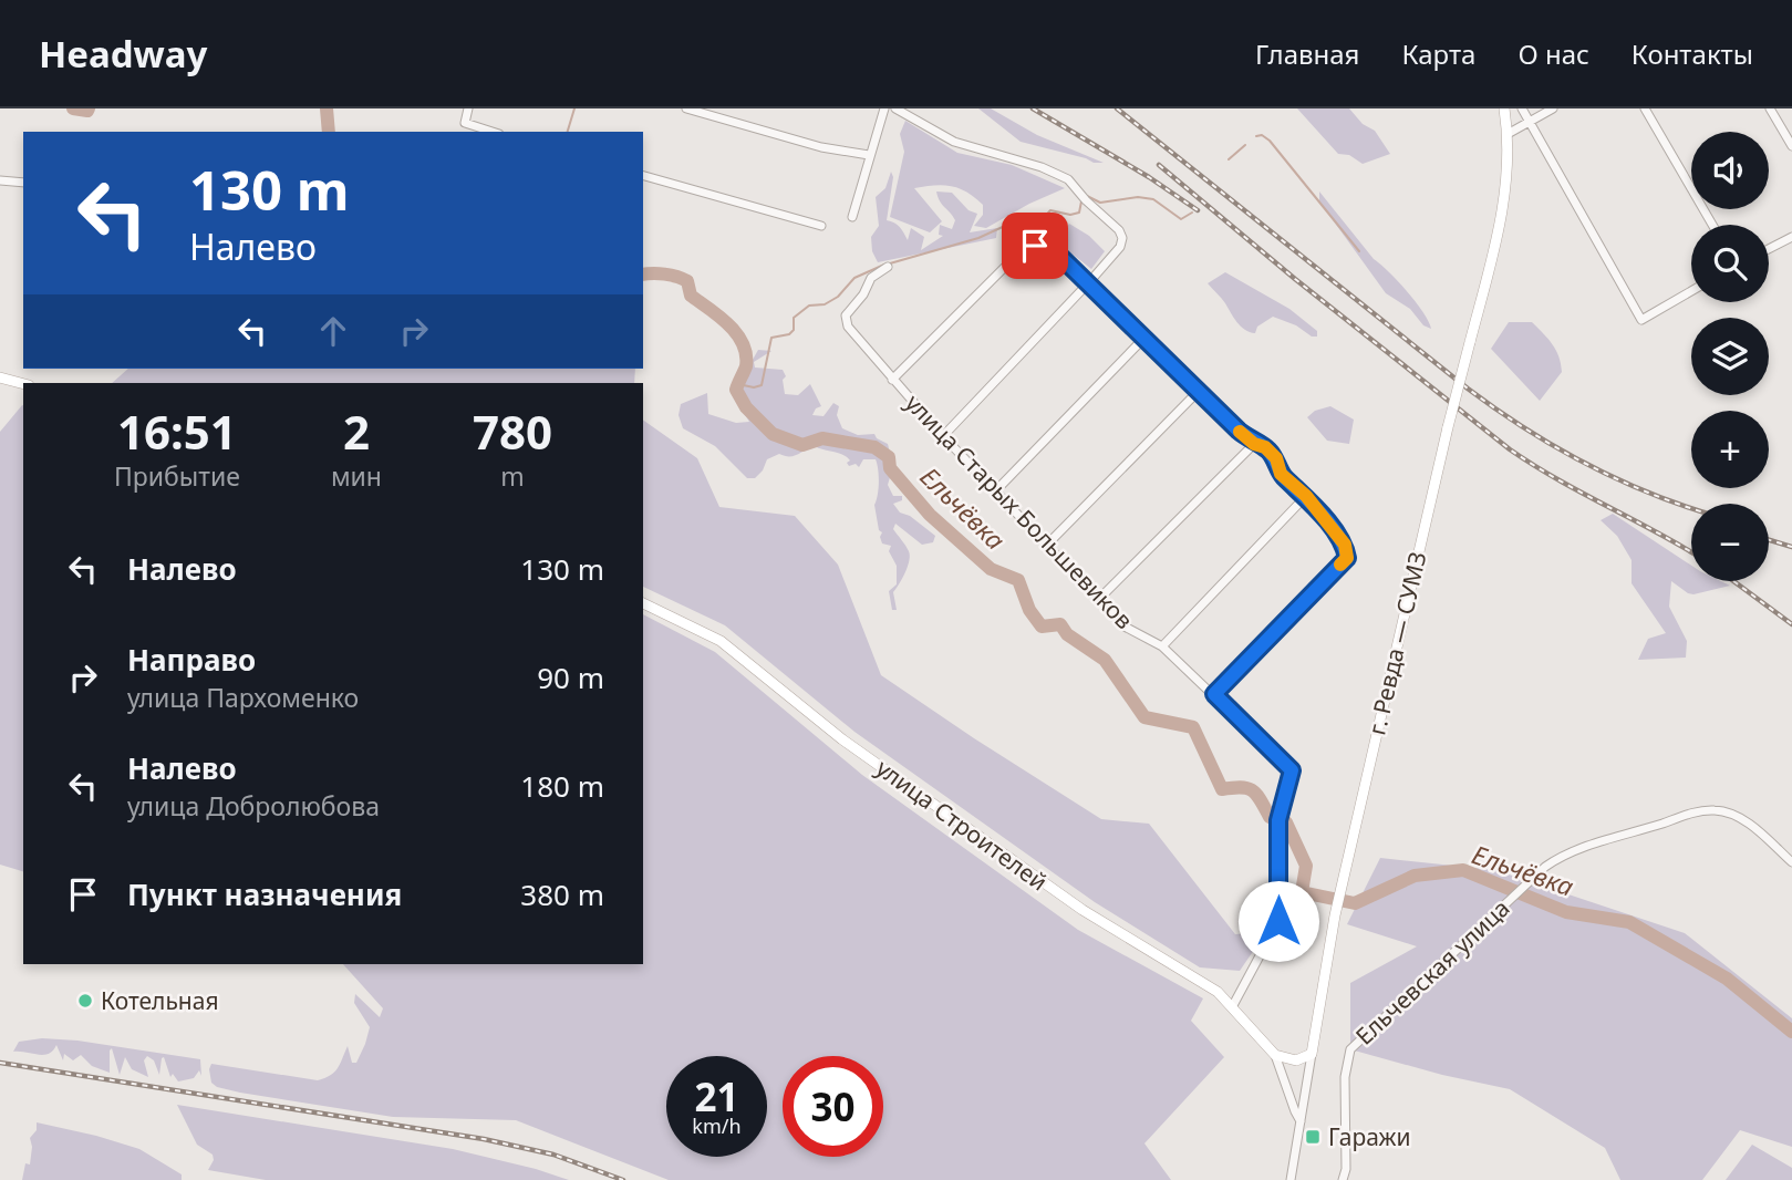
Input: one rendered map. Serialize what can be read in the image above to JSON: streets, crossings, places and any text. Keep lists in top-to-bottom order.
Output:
{
  "streets": {
    "main road": ["г. Ревда — СУМЗ", "улица Строителей"],
    "street": ["улица Старых Большевиков", "Ельчевская улица"]
  },
  "crossings": [
    ["улица Старых Большевиков", "улица Строителей"],
    ["г. Ревда — СУМЗ", "улица Строителей"]
  ],
  "water": ["Ельчёвка"],
  "places": {
    "other": ["Котельная"],
    "transit": ["Гаражи"]
  },
  "page": {
    "header": "Headway",
    "nav": [
      "Главная",
      "Карта",
      "О нас",
      "Контакты"
    ],
    "map_buttons": ["+", "−"],
    "turn": ["130 m", "Налево"],
    "eta": [
      "16:51",
      "Прибытие",
      "2",
      "мин",
      "780",
      "m"
    ],
    "list": [
      {
        "name": "Налево",
        "value": "130 m"
      },
      {
        "name": "Направо",
        "note": "улица Пархоменко",
        "value": "90 m"
      },
      {
        "name": "Налево",
        "note": "улица Добролюбова",
        "value": "180 m"
      },
      {
        "name": "Пункт назначения",
        "value": "380 m"
      }
    ],
    "speed": "21 km/h",
    "limit": "30"
  }
}
